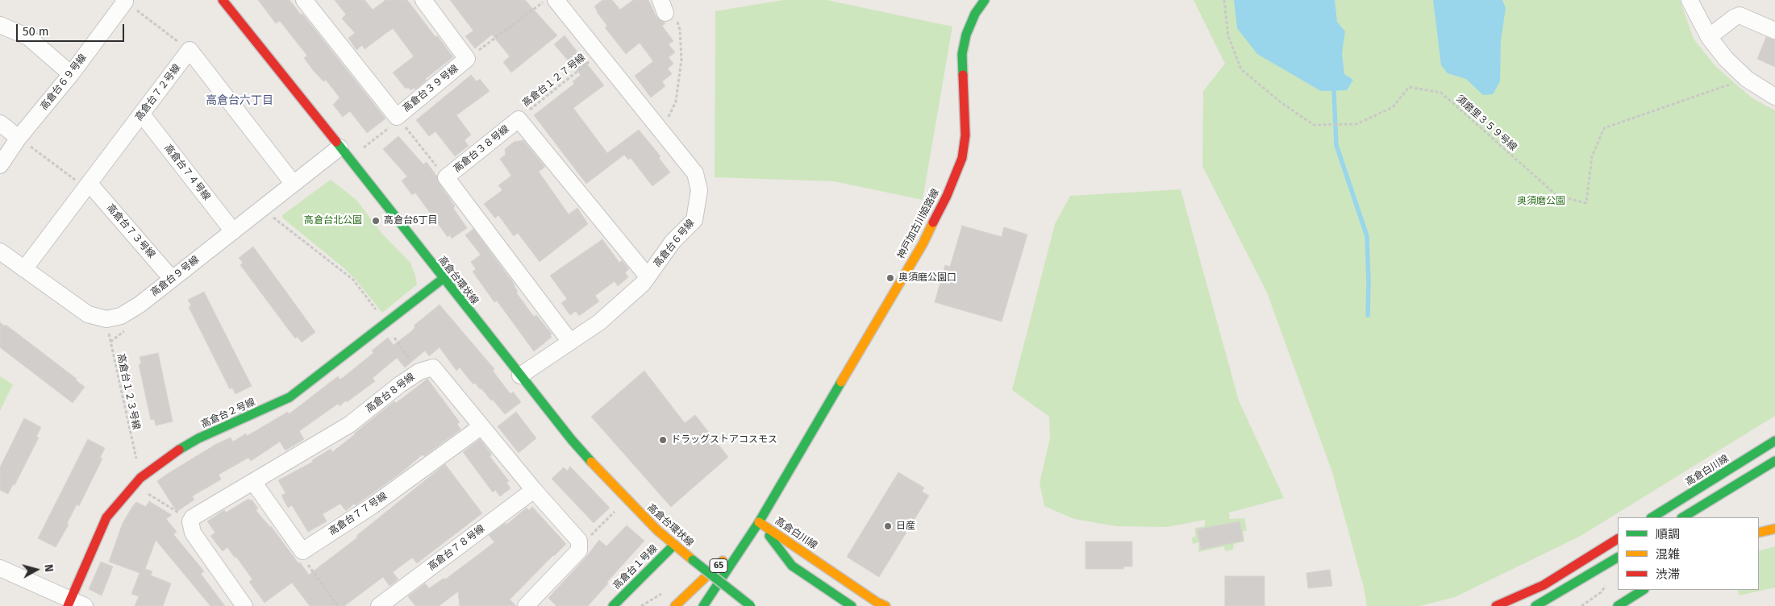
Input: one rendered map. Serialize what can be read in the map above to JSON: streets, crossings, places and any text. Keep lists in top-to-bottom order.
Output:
{
  "streets": {
    "street": [
      "高倉台６９号線",
      "高倉台３９号線",
      "高倉台７２号線",
      "高倉台３８号線",
      "高倉台７４号線",
      "神戸加古川姫路線",
      "高倉台７３号線",
      "高倉台６号線",
      "高倉台９号線",
      "高倉台環状線",
      "高倉台８号線",
      "高倉台２号線",
      "高倉白川線",
      "高倉台７７号線",
      "高倉台７８号線",
      "65",
      "高倉台１号線"
    ],
    "path": ["高倉台１２７号線", "須磨里３５９号線", "高倉台１２３号線"]
  },
  "crossings": [
    ["高倉台１２７号線", "高倉台３８号線"],
    ["高倉台１２７号線", "高倉台６号線"],
    ["高倉台７２号線", "高倉台７４号線"],
    ["高倉台７２号線", "高倉台７３号線"],
    ["高倉台３８号線", "高倉台６号線"],
    ["高倉台７４号線", "高倉台９号線"],
    ["神戸加古川姫路線", "高倉白川線"],
    ["高倉台７３号線", "高倉台９号線"],
    ["高倉台６号線", "高倉台環状線"],
    ["高倉台９号線", "高倉台環状線"],
    ["高倉台９号線", "高倉台１２３号線"],
    ["高倉台環状線", "高倉台２号線"],
    ["高倉台環状線", "高倉台１号線"],
    ["高倉台８号線", "高倉台７７号線"],
    ["高倉台８号線", "高倉台７８号線"]
  ],
  "districts": ["高倉台六丁目"],
  "parks": ["奥須磨公園", "高倉台北公園"],
  "places": [
    "高倉台6丁目",
    "奥須磨公園口",
    "ドラッグストアコスモス",
    "日産"
  ],
  "legend": ["順調", "混雑", "渋滞"],
  "scale_bar": "50 m",
  "north": "right"
}
